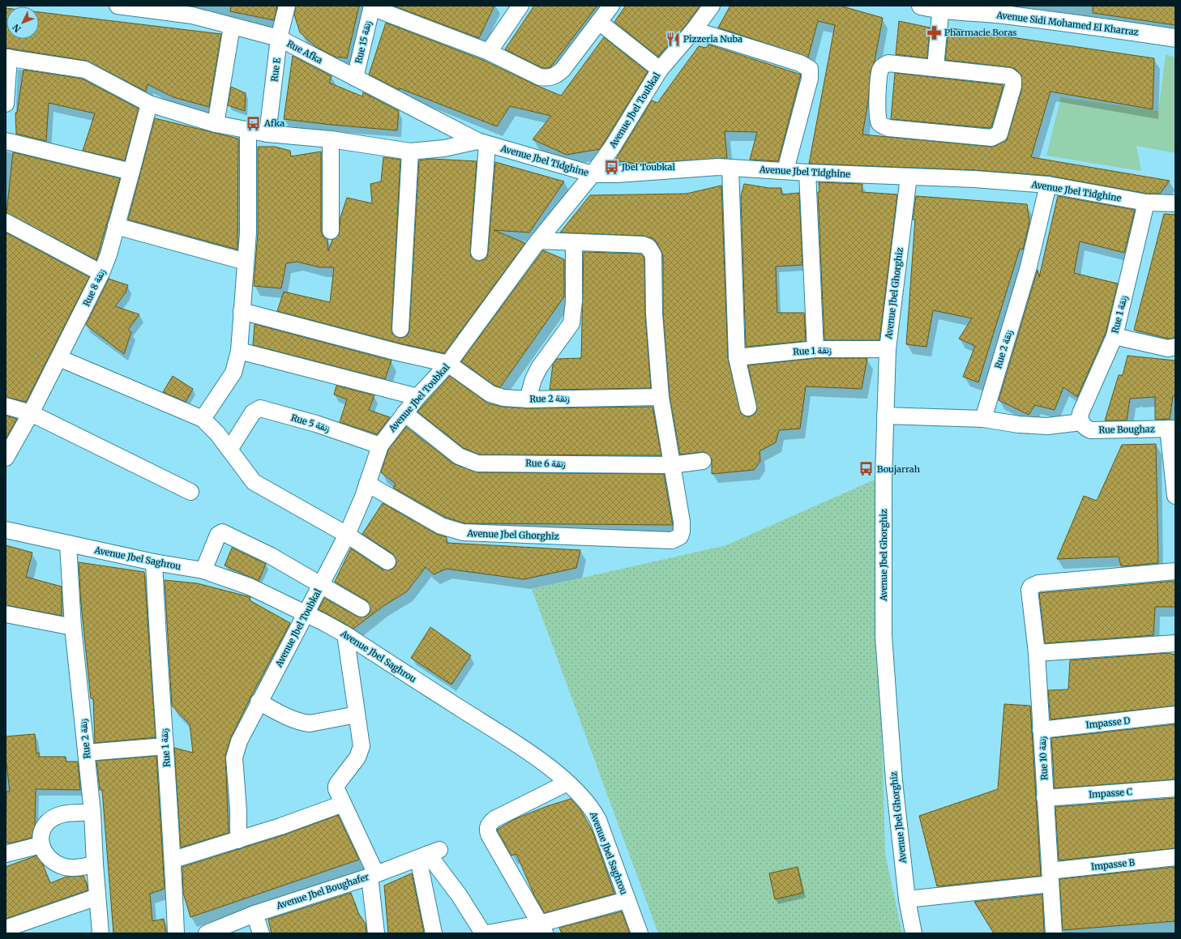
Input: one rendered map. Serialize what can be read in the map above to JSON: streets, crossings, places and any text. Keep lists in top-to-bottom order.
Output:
{
  "streets": {
    "street": [
      "Avenue Sidi Mohamed El Kharraz",
      "Rue 15 زنقة",
      "Rue Afka",
      "Rue E",
      "Avenue Jbel Toubkal",
      "Avenue Jbel Tidghine",
      "Rue 8 زنقة",
      "Avenue Jbel Ghorghiz",
      "Rue 1 زنقة",
      "Rue 2 زنقة",
      "Rue 5 زنقة",
      "Rue Boughaz",
      "Rue 6 زنقة",
      "Avenue Jbel Saghrou",
      "Impasse D",
      "Rue 10 زنقة",
      "Impasse C",
      "Impasse B",
      "Avenue Jbel Boughafer"
    ]
  },
  "crossings": [
    ["Rue 15 زنقة", "Rue Afka"],
    ["Rue Afka", "Rue E"],
    ["Rue Afka", "Avenue Jbel Tidghine"],
    ["Rue E", "Avenue Jbel Tidghine"],
    ["Avenue Jbel Toubkal", "Avenue Jbel Tidghine"],
    ["Avenue Jbel Toubkal", "Avenue Jbel Ghorghiz"],
    ["Avenue Jbel Toubkal", "Rue 2 زنقة"],
    ["Avenue Jbel Toubkal", "Rue 5 زنقة"],
    ["Avenue Jbel Toubkal", "Rue 6 زنقة"],
    ["Avenue Jbel Toubkal", "Avenue Jbel Saghrou"],
    ["Avenue Jbel Tidghine", "Rue 8 زنقة"],
    ["Avenue Jbel Tidghine", "Avenue Jbel Ghorghiz"],
    ["Avenue Jbel Tidghine", "Rue 1 زنقة"],
    ["Avenue Jbel Tidghine", "Rue 2 زنقة"],
    ["Avenue Jbel Ghorghiz", "Rue 1 زنقة"],
    ["Avenue Jbel Ghorghiz", "Rue 6 زنقة"],
    ["Avenue Jbel Ghorghiz", "Impasse B"],
    ["Rue 1 زنقة", "Rue Boughaz"],
    ["Rue 1 زنقة", "Avenue Jbel Saghrou"],
    ["Rue 2 زنقة", "Avenue Jbel Saghrou"],
    ["Impasse D", "Rue 10 زنقة"],
    ["Rue 10 زنقة", "Impasse C"],
    ["Rue 10 زنقة", "Impasse B"]
  ],
  "places": {
    "pharmacy": ["Pharmacie Boras"],
    "restaurant": ["Pizzeria Nuba"],
    "bus stop": ["Afka", "Jbel Toubkal", "Boujarrah"]
  },
  "north": "bottom left"
}
